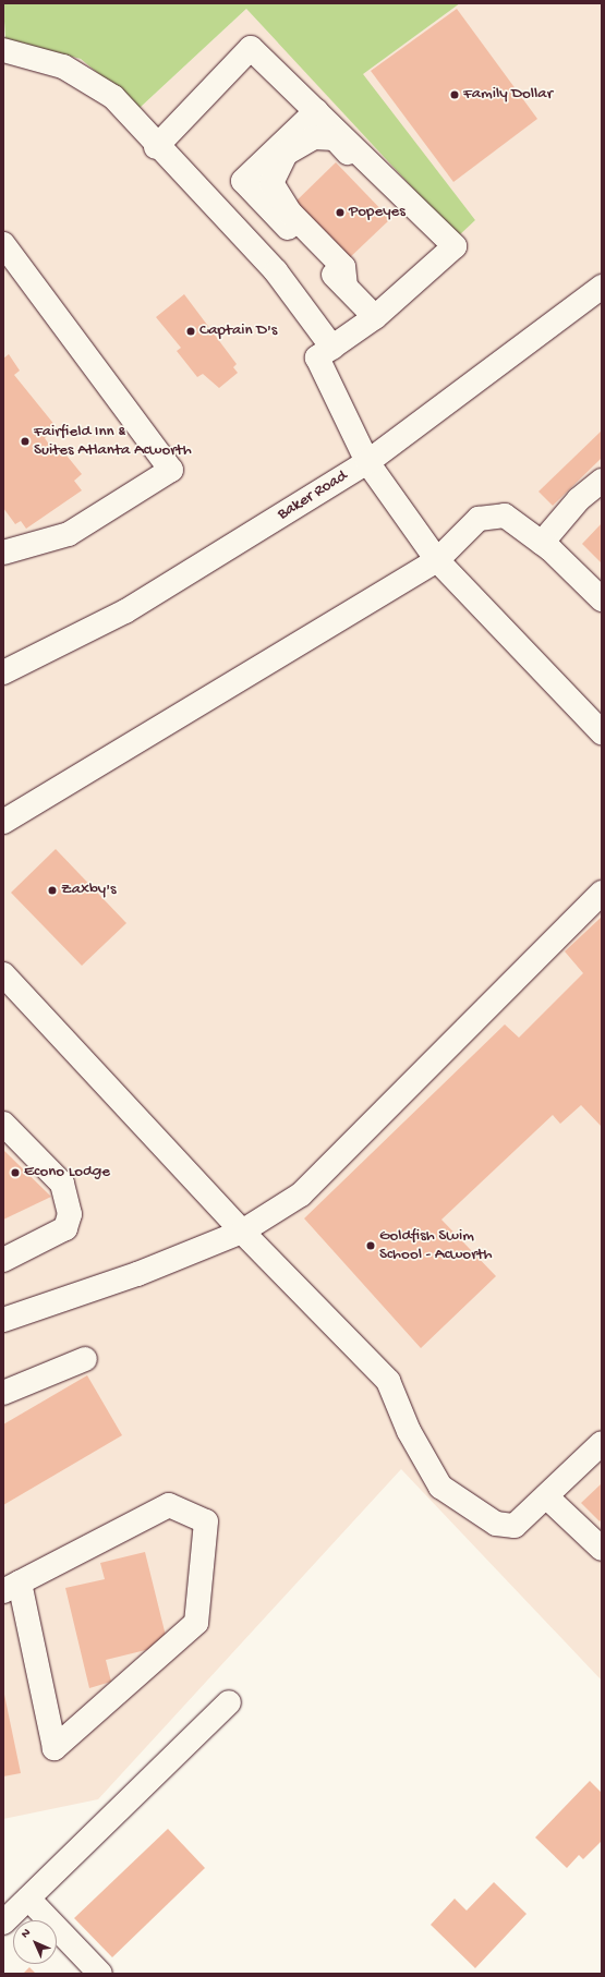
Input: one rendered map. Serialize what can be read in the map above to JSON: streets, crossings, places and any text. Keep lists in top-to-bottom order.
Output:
{
  "streets": {
    "main road": ["Baker Road"]
  },
  "places": [
    "Family Dollar",
    "Popeyes",
    "Captain D's",
    "Fairfield Inn & Suites Atlanta Acworth",
    "Zaxby's",
    "Econo Lodge",
    "Goldfish Swim School - Acworth"
  ],
  "north": "top left"
}
